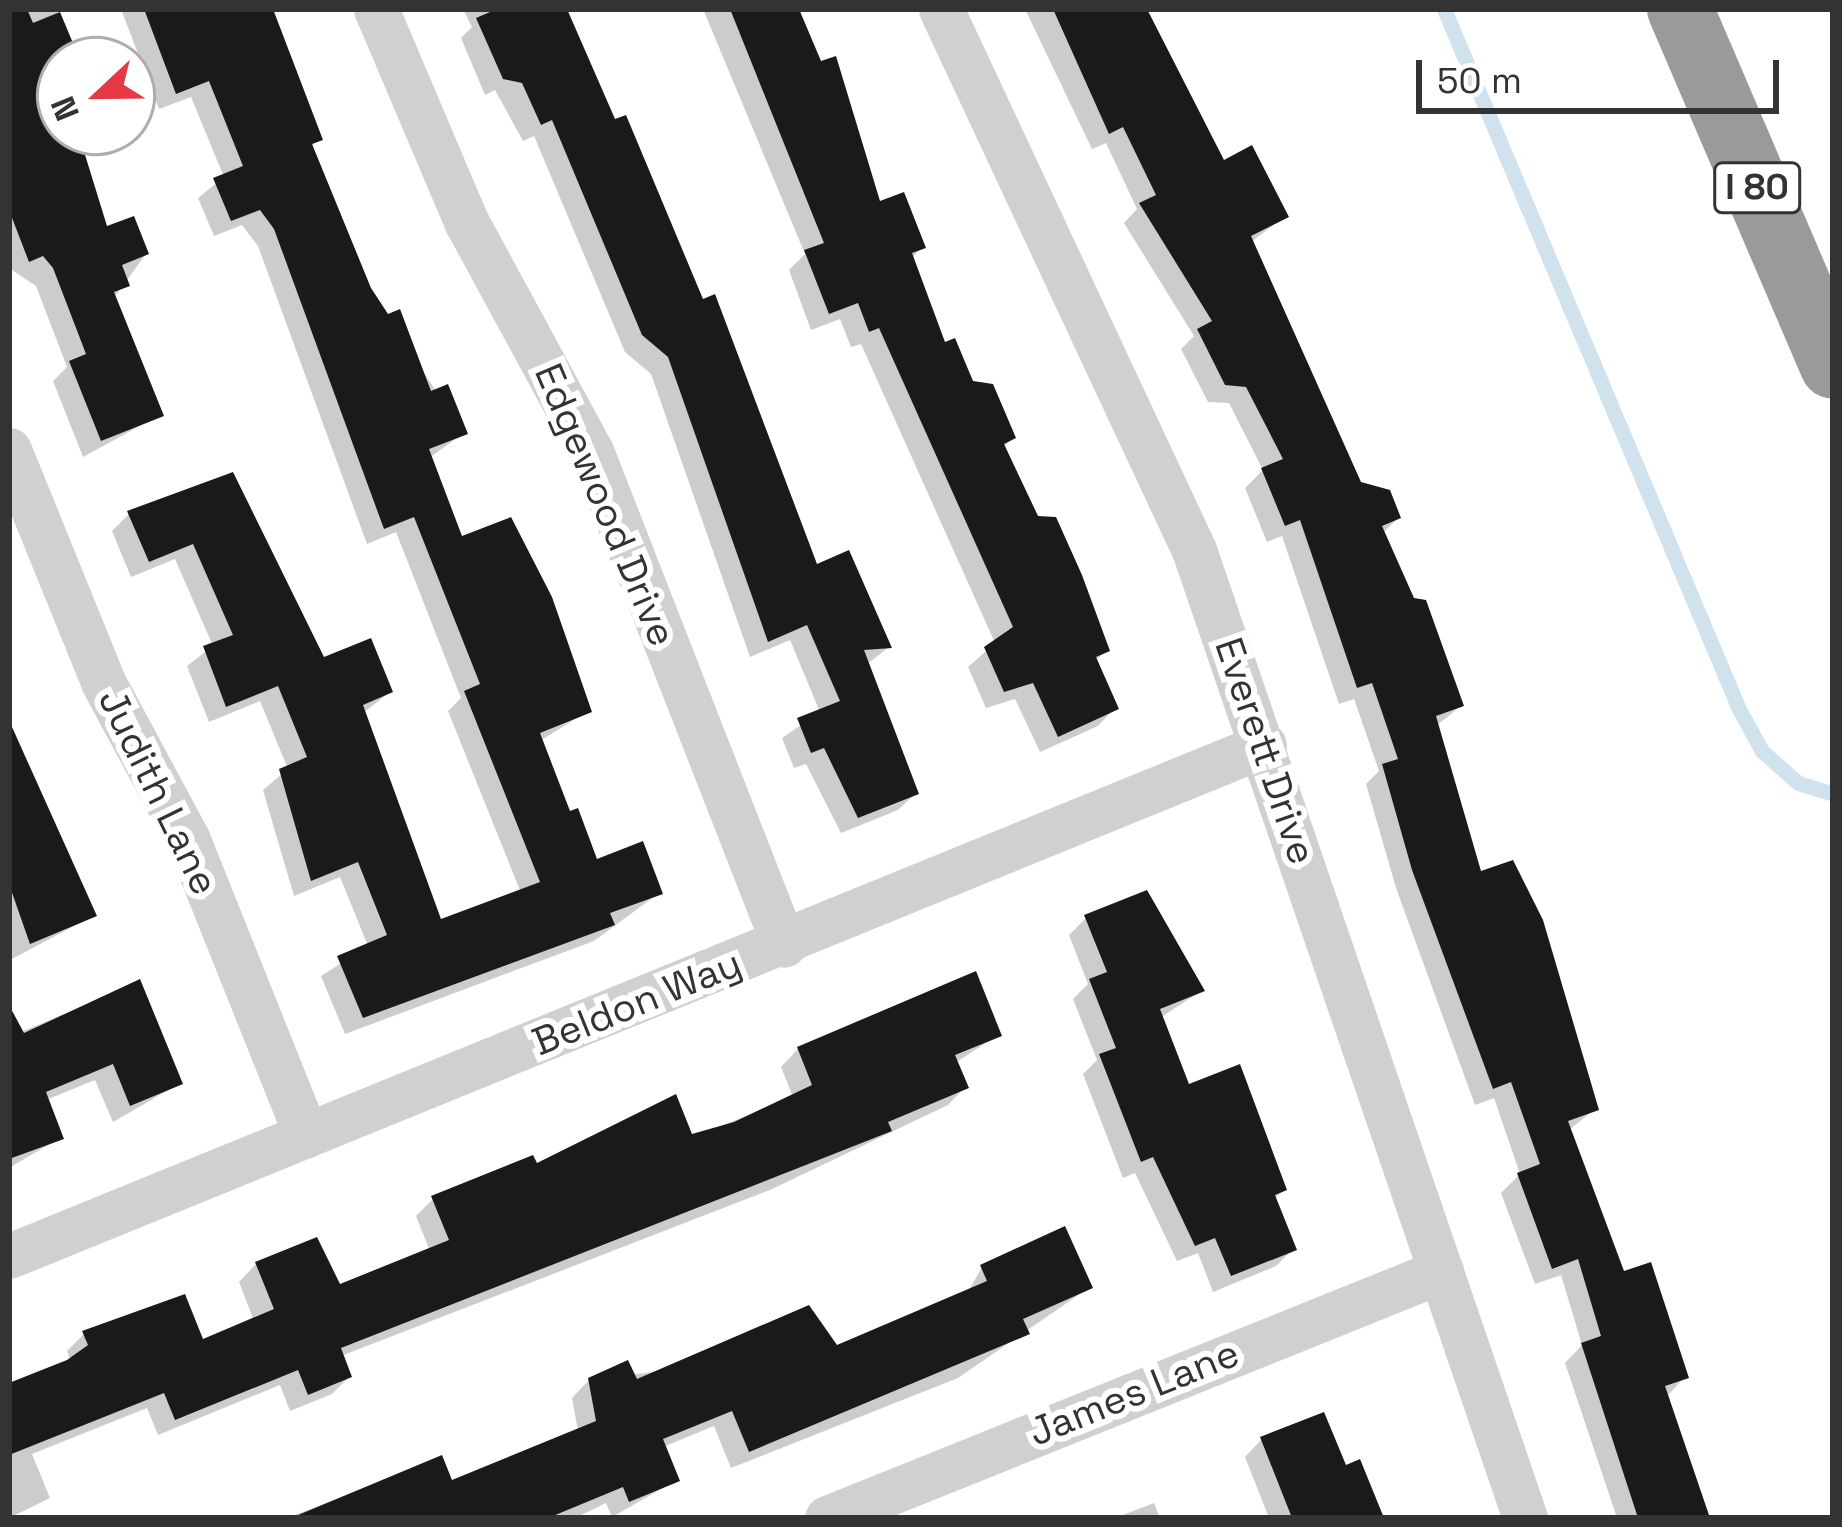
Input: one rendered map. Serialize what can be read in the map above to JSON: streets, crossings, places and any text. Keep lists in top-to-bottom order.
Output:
{
  "streets": {
    "highway": ["I 80"],
    "street": [
      "Edgewood Drive",
      "Everett Drive",
      "Judith Lane",
      "Beldon Way",
      "James Lane"
    ]
  },
  "crossings": [
    ["Edgewood Drive", "Beldon Way"],
    ["Everett Drive", "Beldon Way"],
    ["Everett Drive", "James Lane"],
    ["Judith Lane", "Beldon Way"]
  ],
  "scale_bar": "50 m",
  "north": "left"
}
